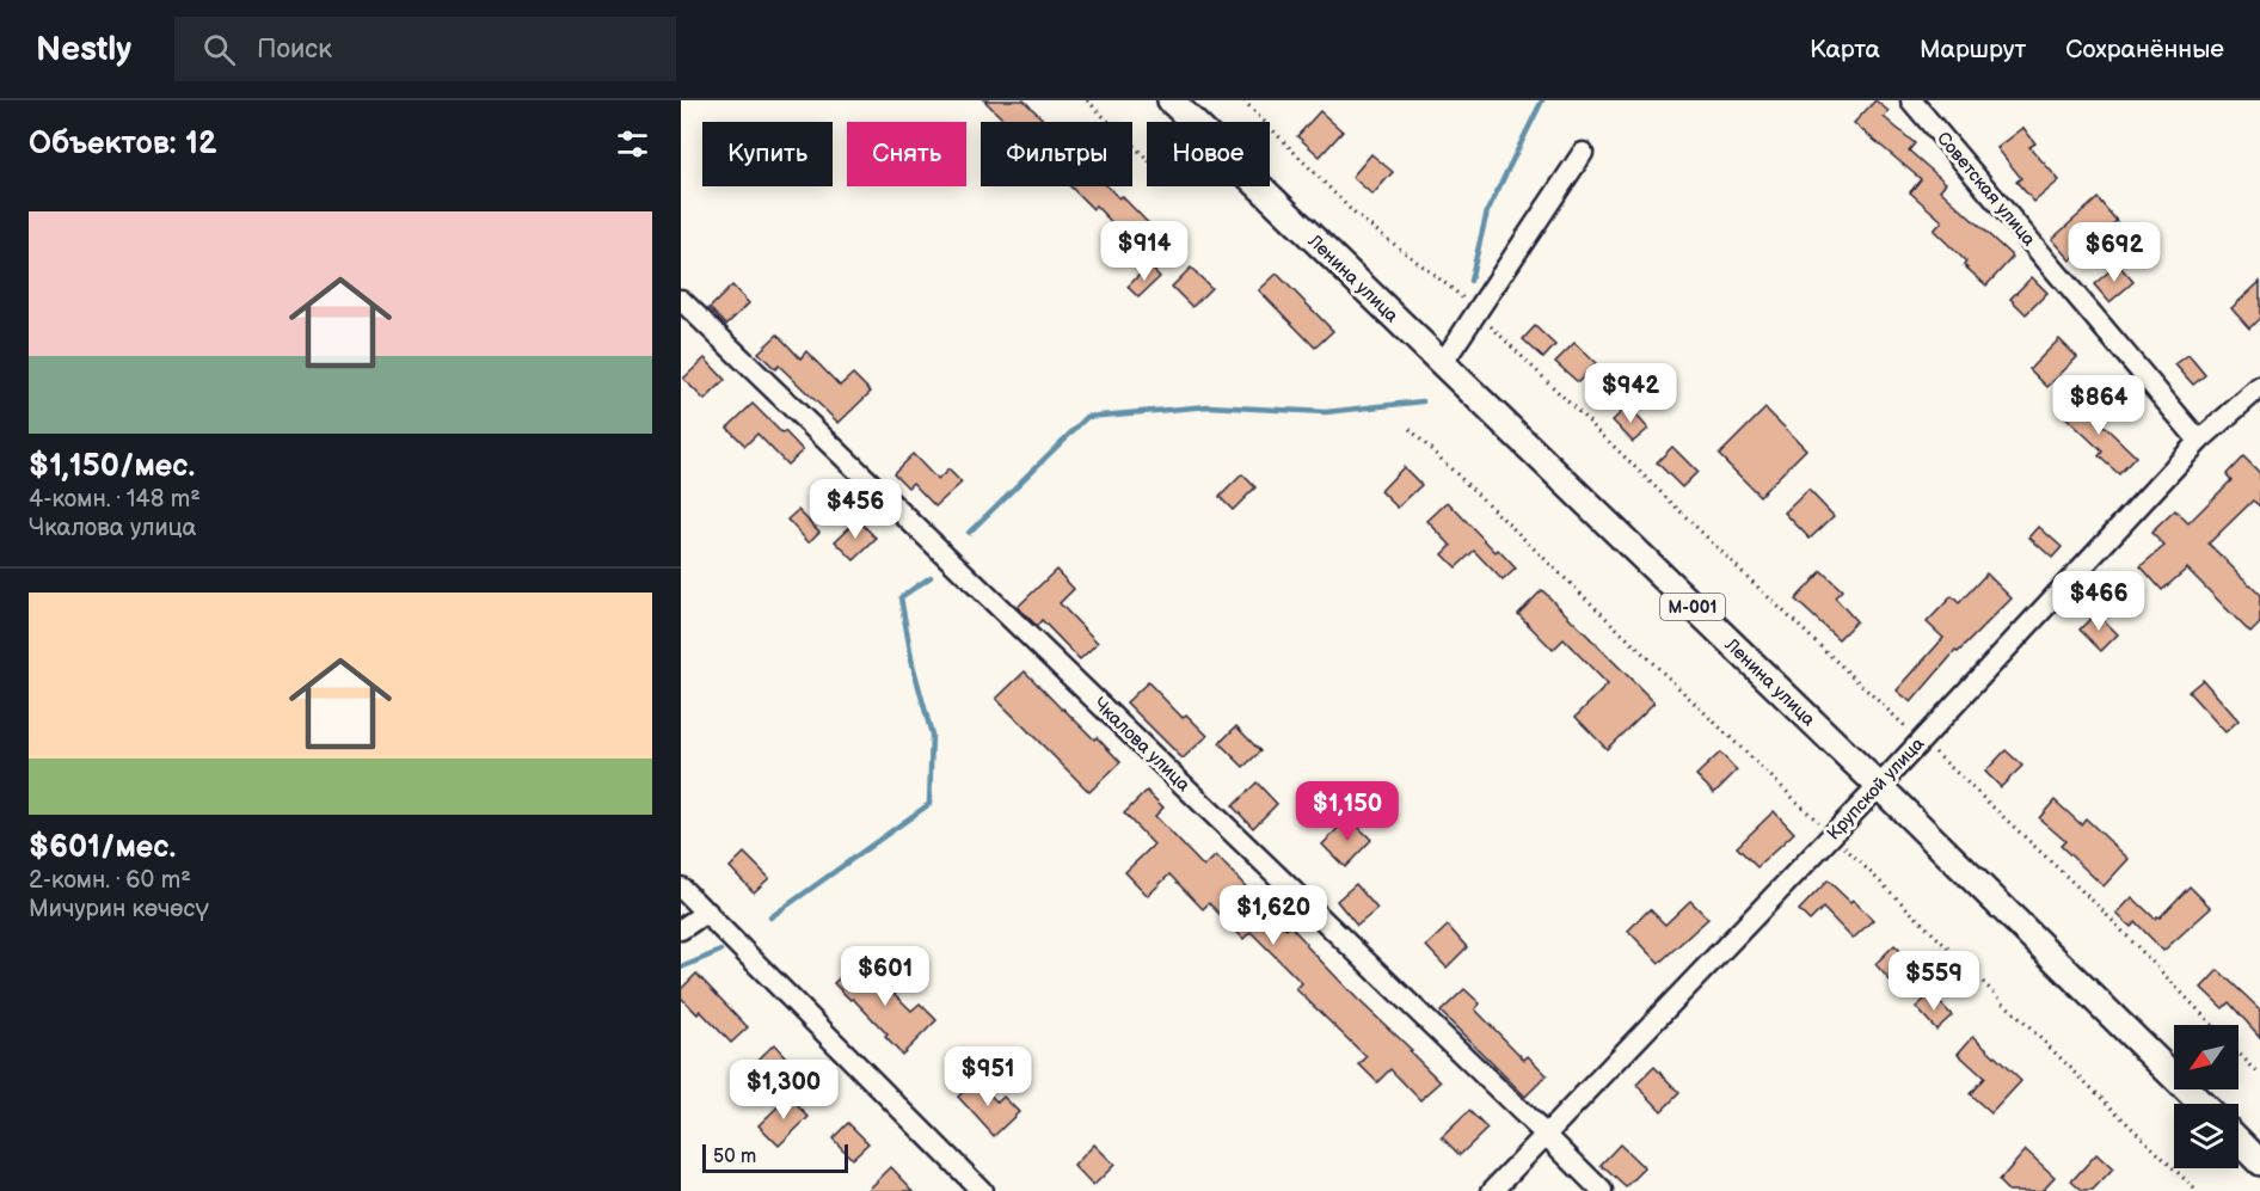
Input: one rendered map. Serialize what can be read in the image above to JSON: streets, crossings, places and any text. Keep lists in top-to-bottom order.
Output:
{
  "streets": {
    "main road": ["Ленина улица", "М-001"],
    "street": ["Советская улица", "Чкалова улица", "Крупской улица"]
  },
  "crossings": [
    ["Советская улица", "Крупской улица"],
    ["Ленина улица", "Крупской улица"],
    ["Чкалова улица", "Крупской улица"]
  ],
  "scale_bar": "50 m",
  "north": "bottom left",
  "page": {
    "header": "Nestly",
    "search": "Поиск",
    "nav": ["Карта", "Маршрут", "Сохранённые"],
    "heading": "Объектов: 12",
    "chip": [
      "Купить",
      "Снять",
      "Фильтры",
      "Новое"
    ],
    "list": [
      {
        "name": "$1,150/мес.",
        "note": "4-комн. · 148 m² · Чкалова улица"
      },
      {
        "name": "$601/мес.",
        "note": "2-комн. · 60 m² · Мичурин көчөсү"
      }
    ],
    "price": [
      "$914",
      "$692",
      "$942",
      "$864",
      "$456",
      "$466",
      "$1,150",
      "$1,620",
      "$601",
      "$559",
      "$951",
      "$1,300"
    ],
    "scale": "50 m"
  }
}
